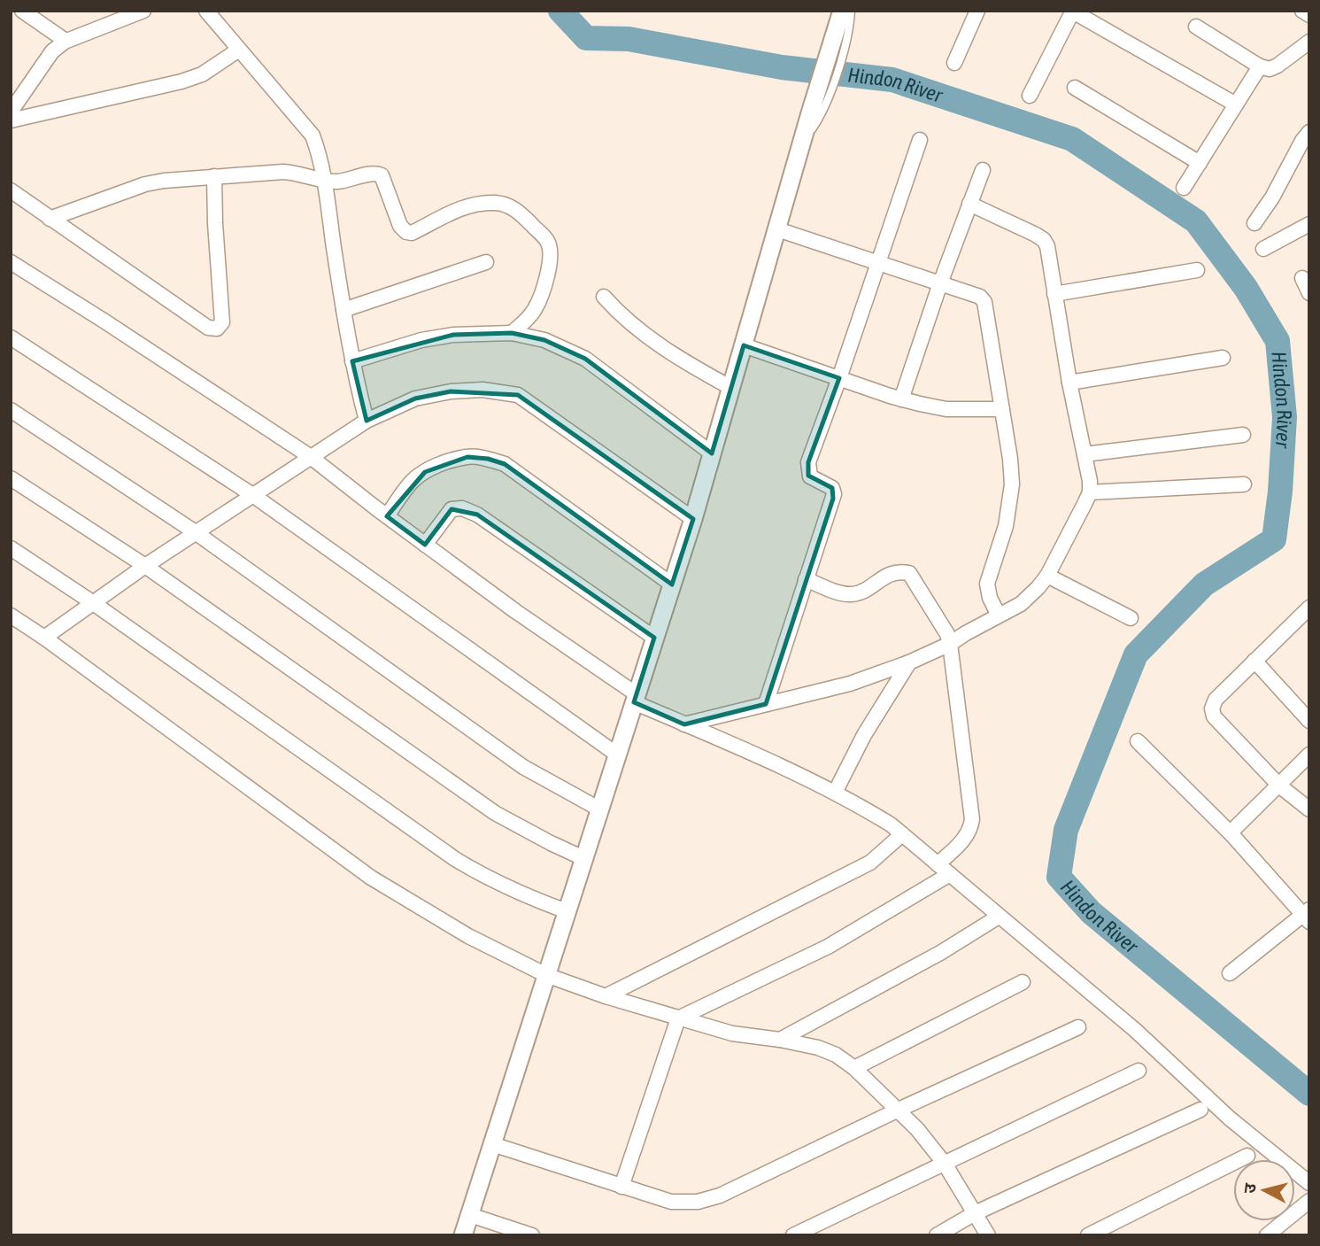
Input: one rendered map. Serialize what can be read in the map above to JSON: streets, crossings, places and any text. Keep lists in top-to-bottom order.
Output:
{
  "water": ["Hindon River"],
  "north": "left"
}
